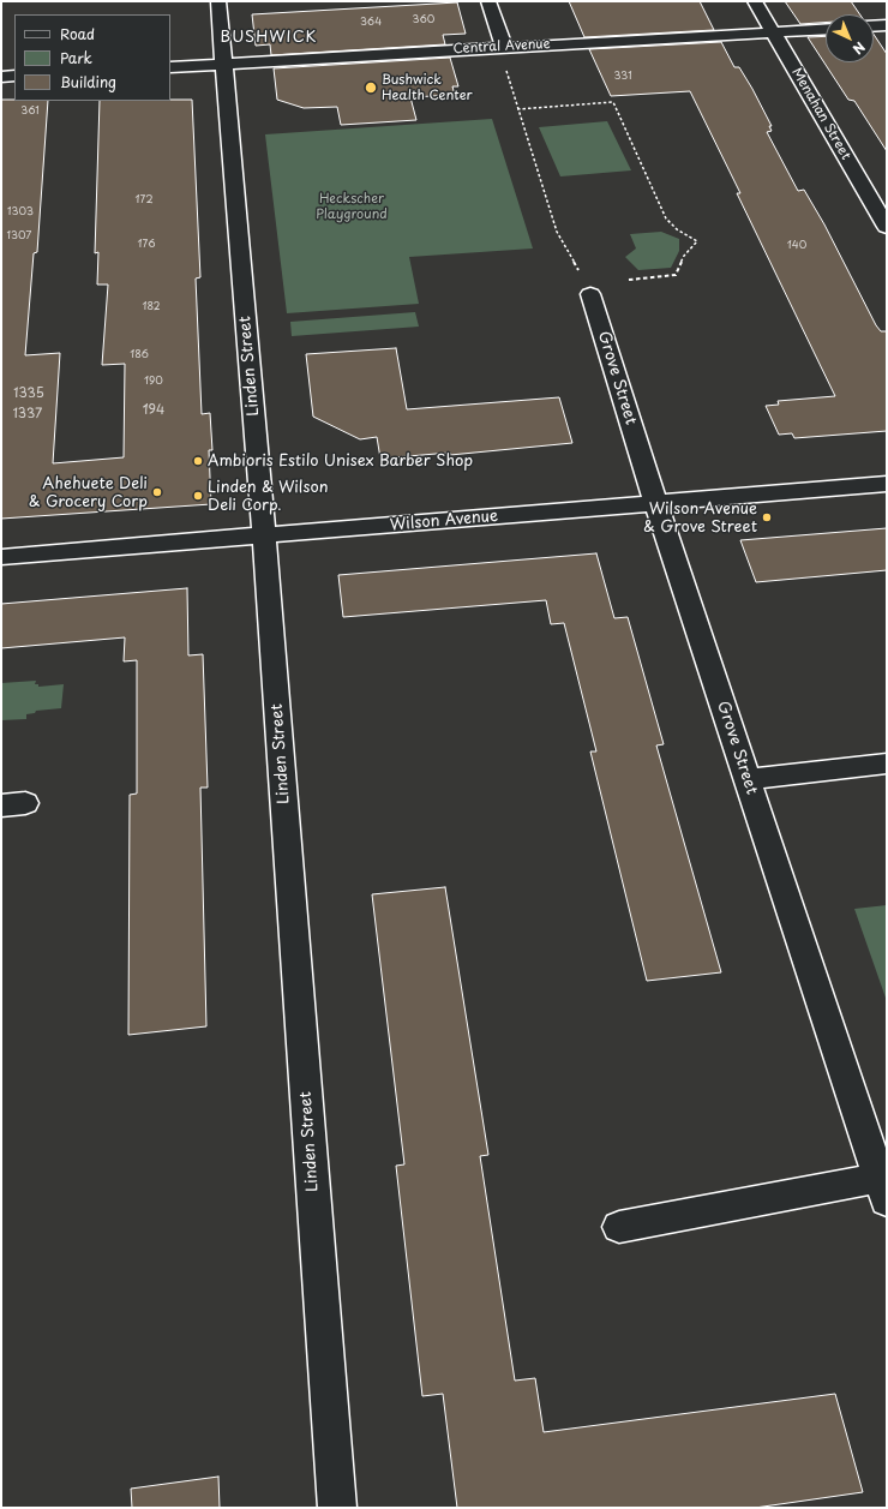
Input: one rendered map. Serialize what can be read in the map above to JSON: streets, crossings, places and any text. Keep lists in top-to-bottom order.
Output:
{
  "streets": {
    "street": [
      "Central Avenue",
      "Menahan Street",
      "Linden Street",
      "Grove Street",
      "Wilson Avenue"
    ]
  },
  "crossings": [
    ["Central Avenue", "Menahan Street"],
    ["Central Avenue", "Linden Street"],
    ["Linden Street", "Wilson Avenue"],
    ["Grove Street", "Wilson Avenue"]
  ],
  "districts": ["BUSHWICK"],
  "parks": ["Heckscher Playground"],
  "places": [
    "Bushwick Health Center",
    "Ambioris Estilo Unisex Barber Shop",
    "Ahehuete Deli & Grocery Corp",
    "Linden & Wilson Deli Corp.",
    "Wilson Avenue & Grove Street"
  ],
  "house_numbers": [
    "360",
    "364",
    "331",
    "361",
    "172",
    "1303",
    "1307",
    "176",
    "140",
    "182",
    "186",
    "190",
    "1335",
    "194",
    "1337"
  ],
  "legend": ["Road", "Park", "Building"],
  "north": "bottom right"
}
